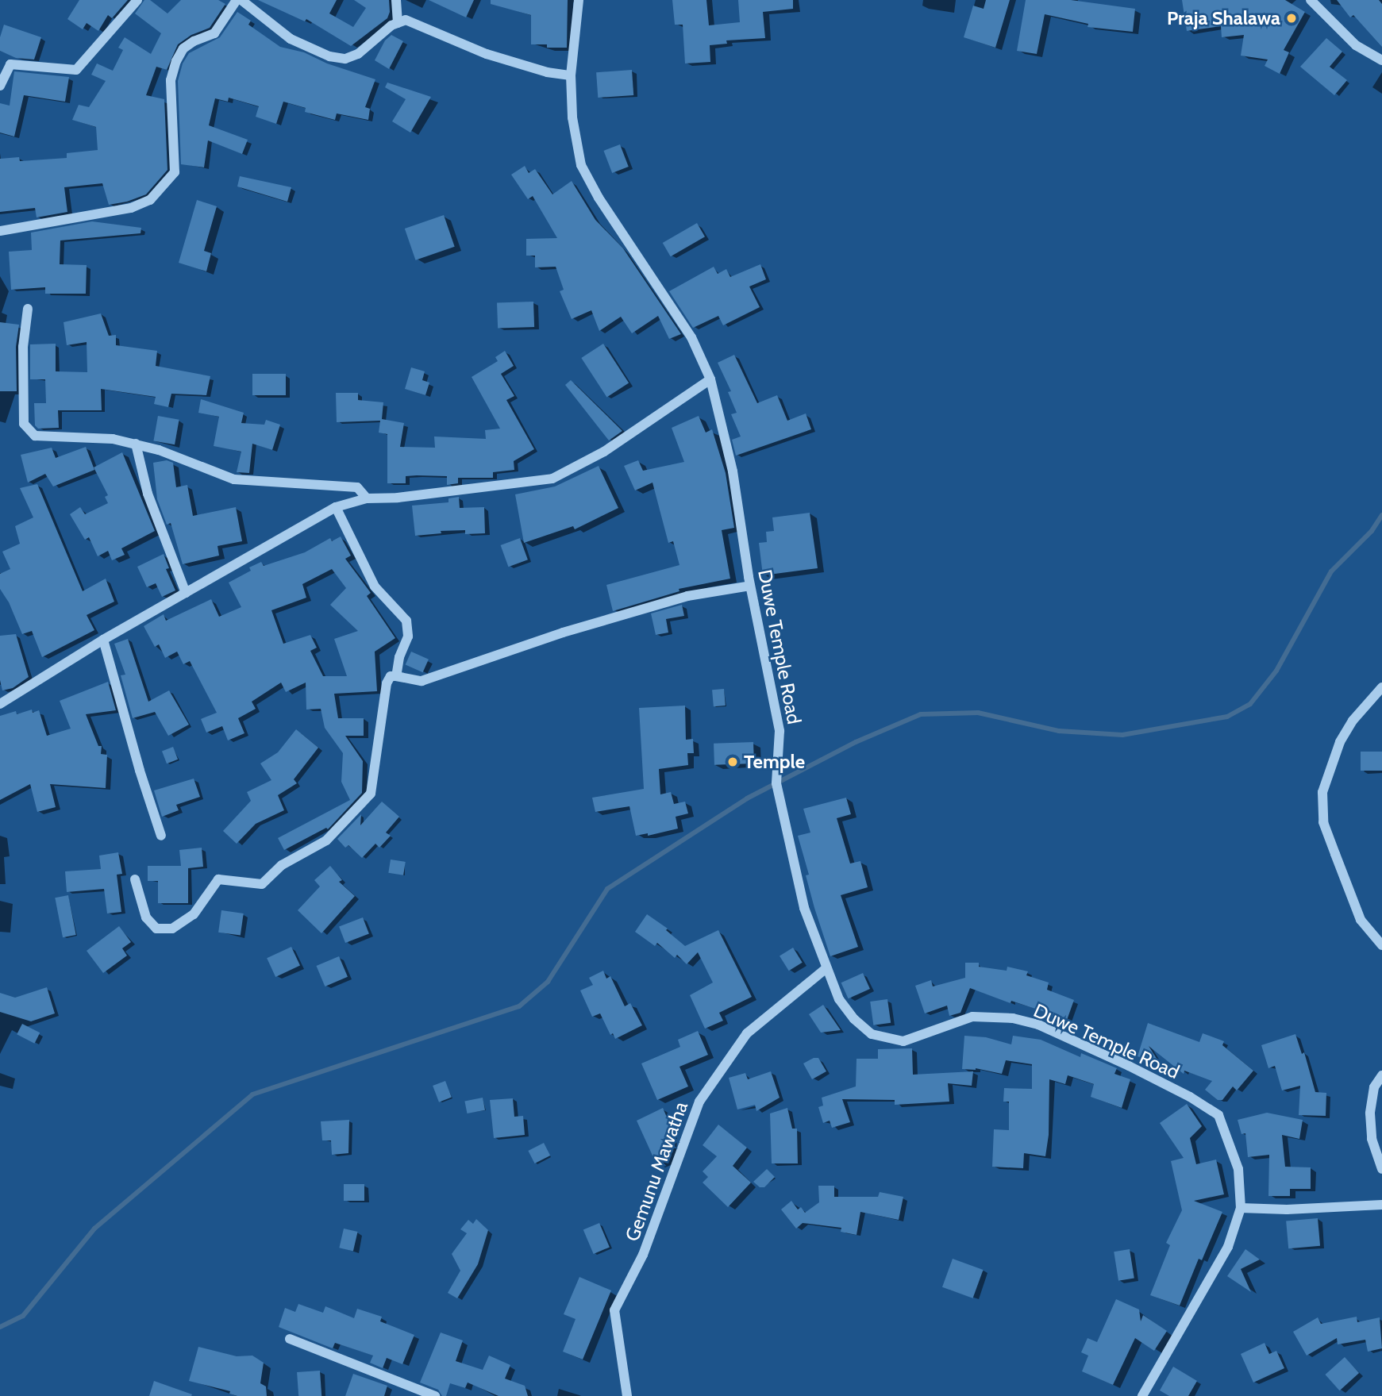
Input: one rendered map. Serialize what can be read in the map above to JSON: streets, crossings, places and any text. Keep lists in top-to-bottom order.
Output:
{
  "streets": {
    "street": ["Duwe Temple Road", "Gemunu Mawatha"]
  },
  "crossings": [
    ["Duwe Temple Road", "Gemunu Mawatha"]
  ],
  "places": ["Praja Shalawa", "Temple"]
}
